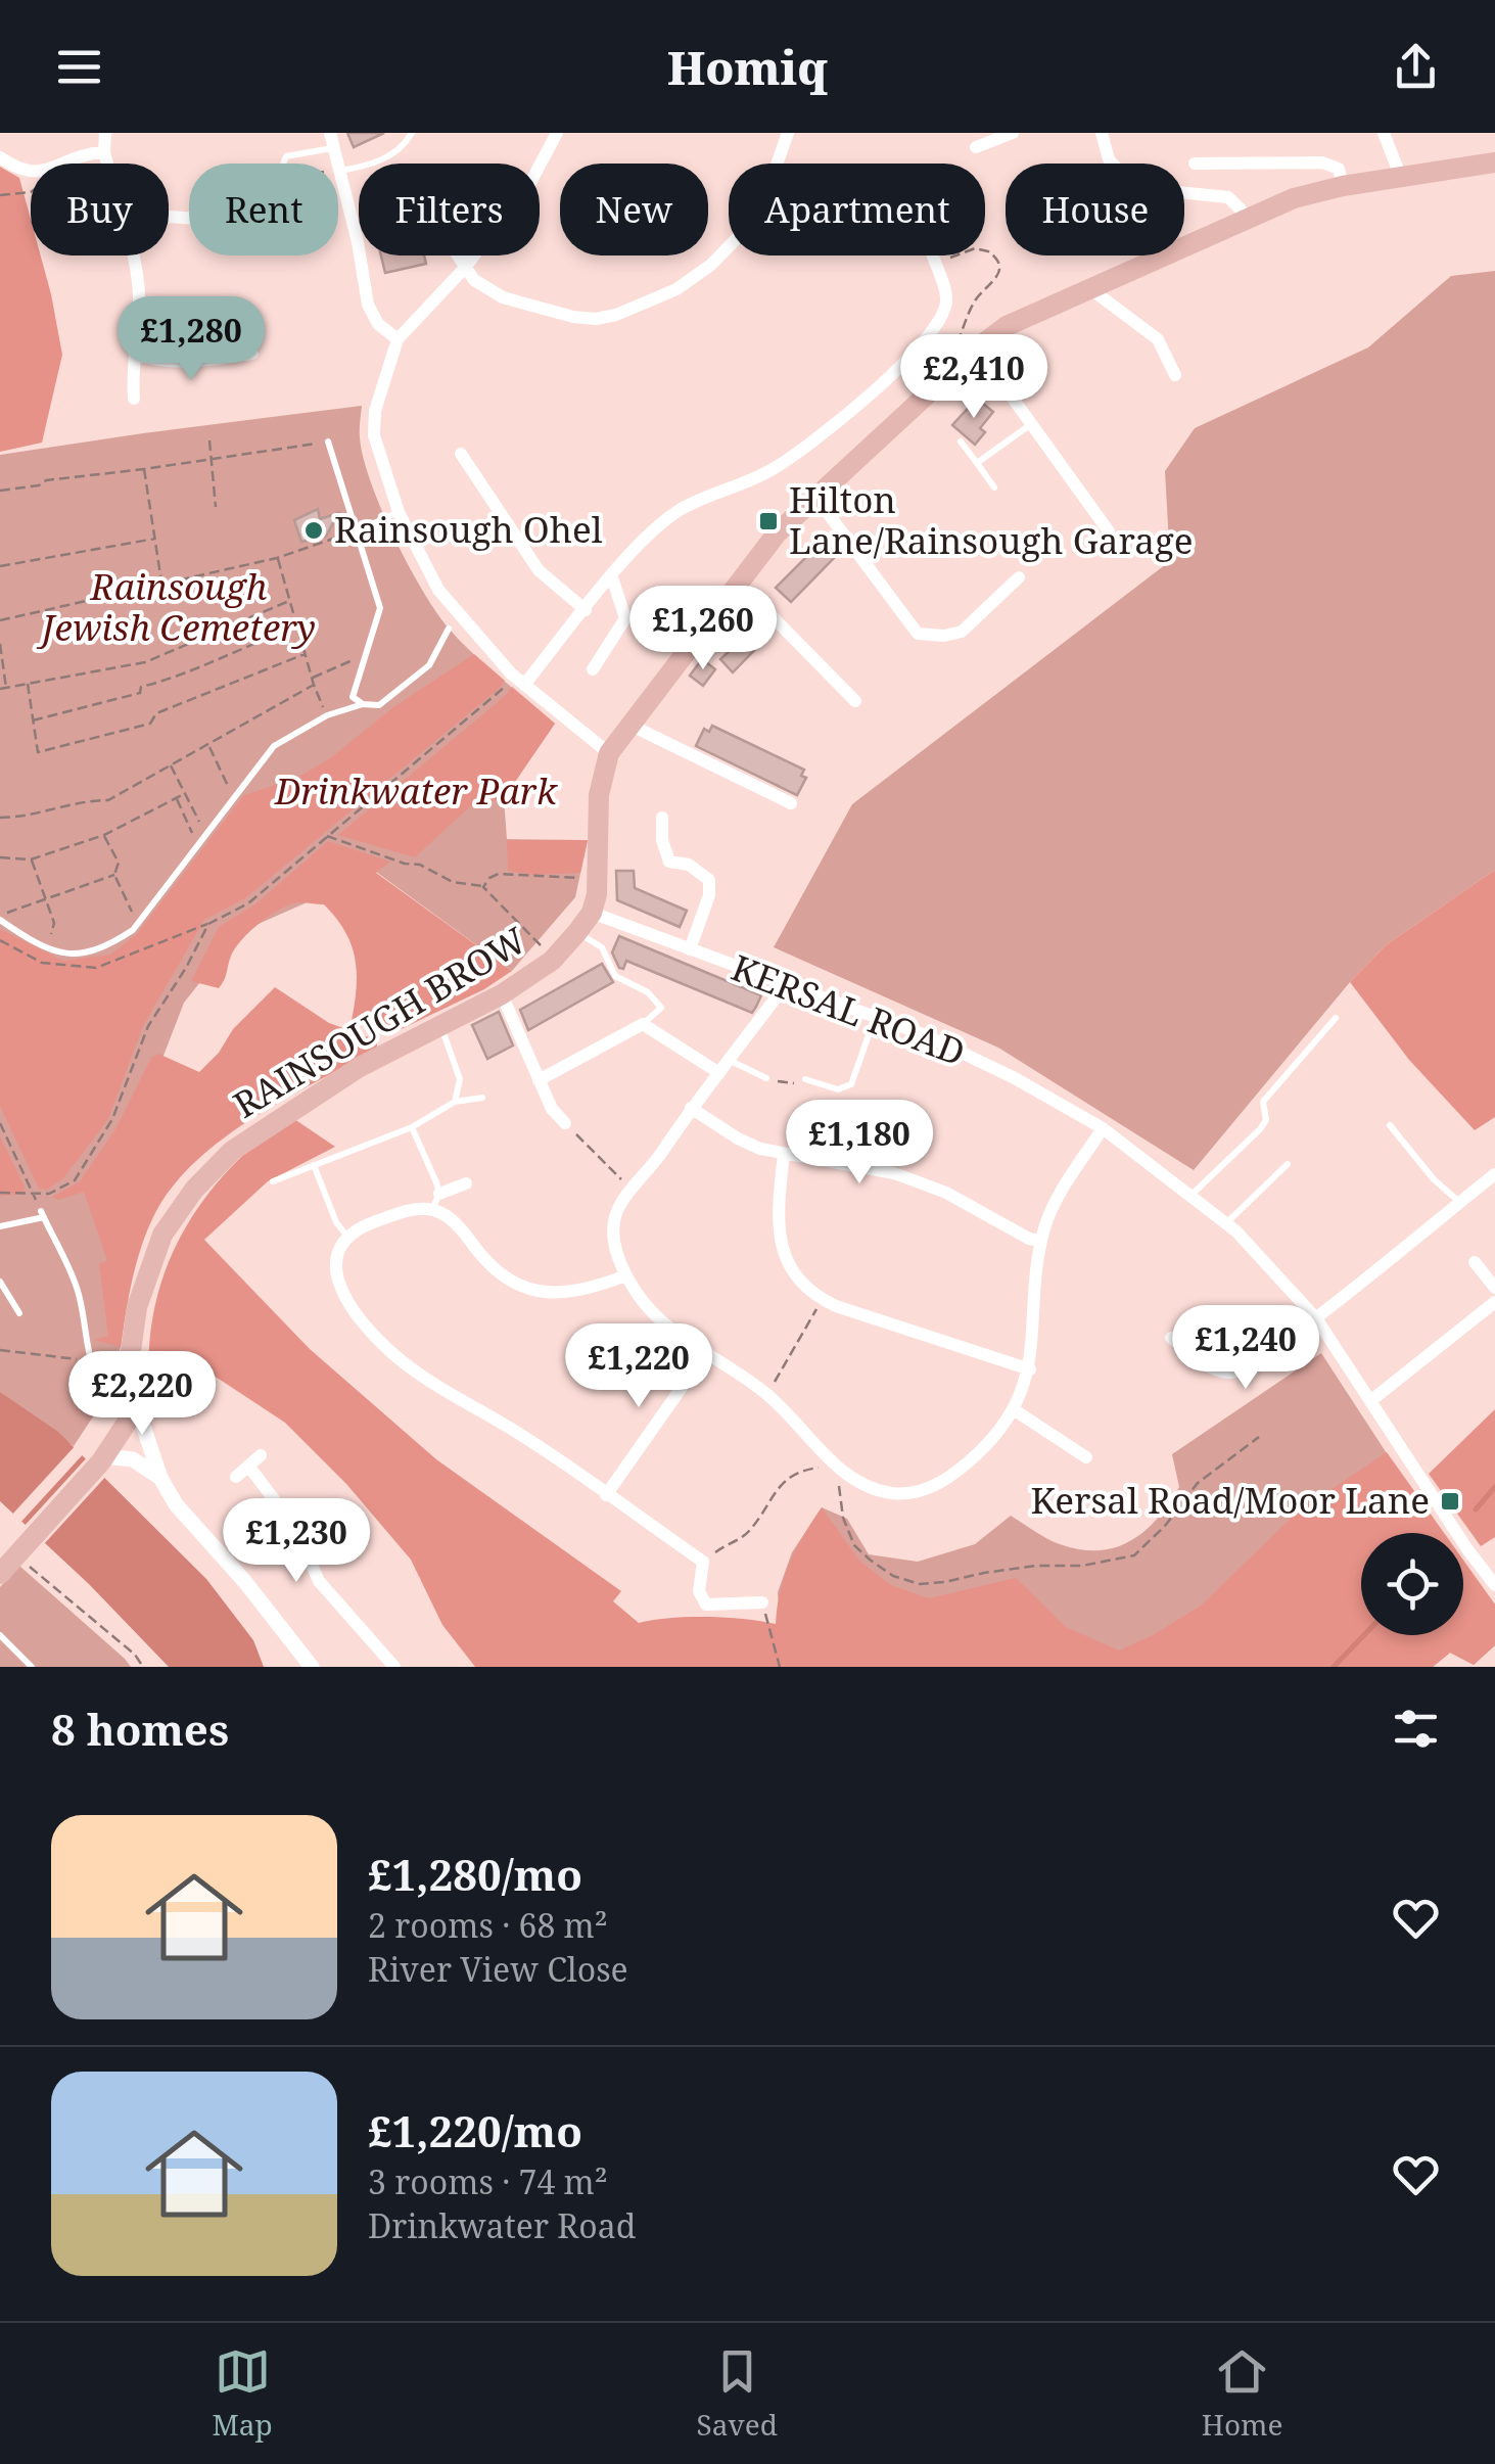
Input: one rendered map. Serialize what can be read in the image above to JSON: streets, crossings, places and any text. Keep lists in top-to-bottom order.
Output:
{
  "streets": {
    "main road": ["RAINSOUGH BROW"],
    "street": ["KERSAL ROAD"]
  },
  "crossings": [
    ["KERSAL ROAD", "RAINSOUGH BROW"]
  ],
  "parks": ["Rainsough Jewish Cemetery", "Drinkwater Park"],
  "places": {
    "transit": ["Hilton Lane/Rainsough Garage", "Kersal Road/Moor Lane"],
    "other": ["Rainsough Ohel"]
  },
  "page": {
    "header": "Homiq",
    "chip": [
      "Buy",
      "Rent",
      "Filters",
      "New",
      "Apartment",
      "House"
    ],
    "price": [
      "£1,280",
      "£2,410",
      "£1,260",
      "£1,180",
      "£1,240",
      "£1,220",
      "£2,220",
      "£1,230"
    ],
    "heading": "8 homes",
    "list": [
      {
        "name": "£1,280/mo",
        "note": "2 rooms · 68 m² · River View Close"
      },
      {
        "name": "£1,220/mo",
        "note": "3 rooms · 74 m² · Drinkwater Road"
      }
    ],
    "tabs": ["Map", "Saved", "Home"]
  }
}
